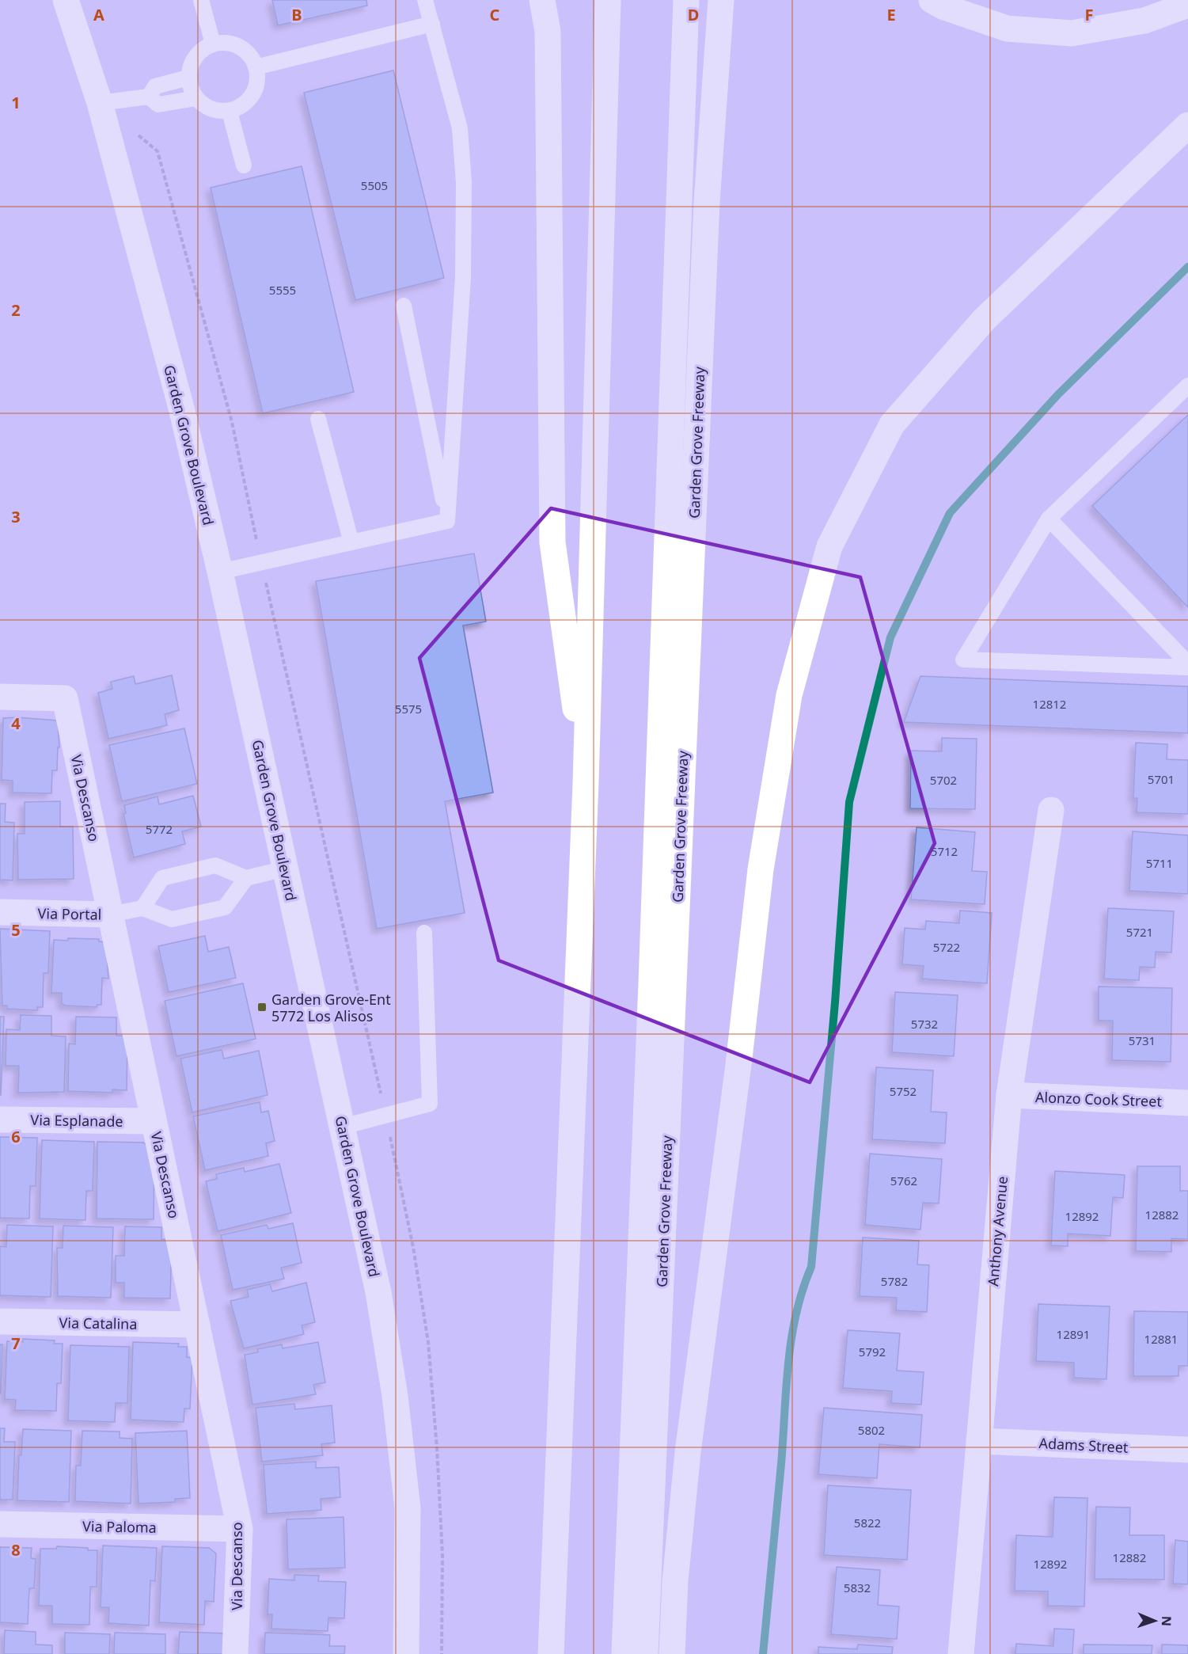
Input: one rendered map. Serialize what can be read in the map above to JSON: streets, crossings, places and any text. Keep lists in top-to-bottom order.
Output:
{
  "streets": {
    "main road": [
      "Garden Grove Freeway",
      "Garden Grove Boulevard",
      "Via Descanso",
      "Via Portal",
      "Alonzo Cook Street",
      "Via Esplanade",
      "Anthony Avenue",
      "Via Catalina",
      "Adams Street",
      "Via Paloma"
    ]
  },
  "crossings": [
    ["Via Descanso", "Via Portal"],
    ["Via Descanso", "Via Esplanade"],
    ["Via Descanso", "Via Catalina"],
    ["Via Descanso", "Via Paloma"],
    ["Alonzo Cook Street", "Anthony Avenue"],
    ["Anthony Avenue", "Adams Street"]
  ],
  "places": {
    "transit": ["Garden Grove-Ent 5772 Los Alisos"]
  },
  "house_numbers": [
    "5505",
    "5555",
    "12812",
    "5575",
    "5701",
    "5702",
    "5772",
    "5712",
    "5711",
    "5721",
    "5722",
    "5732",
    "5731",
    "5752",
    "5762",
    "12882",
    "12892",
    "5782",
    "12891",
    "12881",
    "5792",
    "5802",
    "5822",
    "12882",
    "12892",
    "5832"
  ],
  "north": "right",
  "grid": {
    "columns": [
      "A",
      "B",
      "C",
      "D",
      "E",
      "F"
    ],
    "rows": [
      "1",
      "2",
      "3",
      "4",
      "5",
      "6",
      "7",
      "8"
    ]
  }
}
